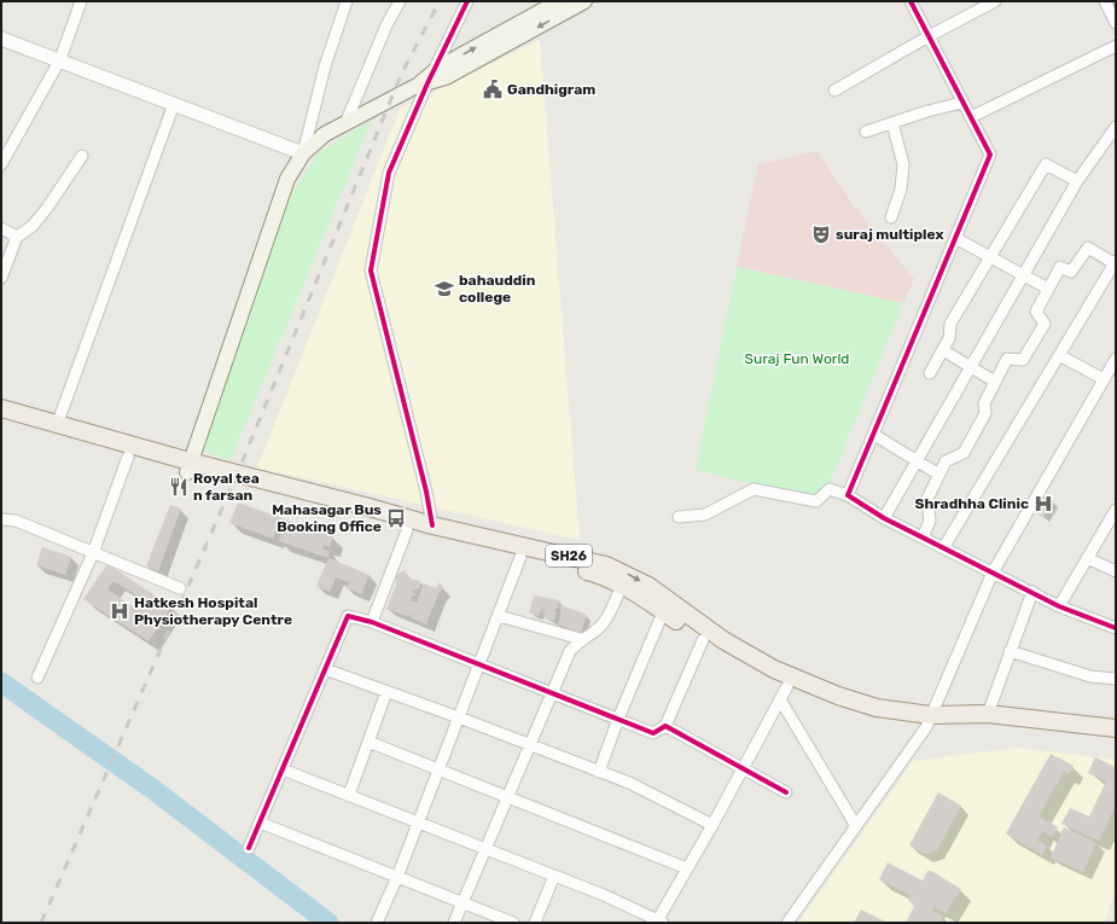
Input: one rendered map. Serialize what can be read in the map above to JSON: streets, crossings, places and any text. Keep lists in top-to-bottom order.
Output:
{
  "streets": {
    "main road": ["SH26"]
  },
  "parks": ["Suraj Fun World"],
  "places": {
    "public building": ["Gandhigram"],
    "theatre": ["suraj multiplex"],
    "school or university": ["bahauddin college"],
    "restaurant": ["Royal tea n farsan"],
    "hospital": ["Shradhha Clinic", "Hatkesh Hospital Physiotherapy Centre"],
    "bus stop": ["Mahasagar Bus Booking Office"]
  }
}
